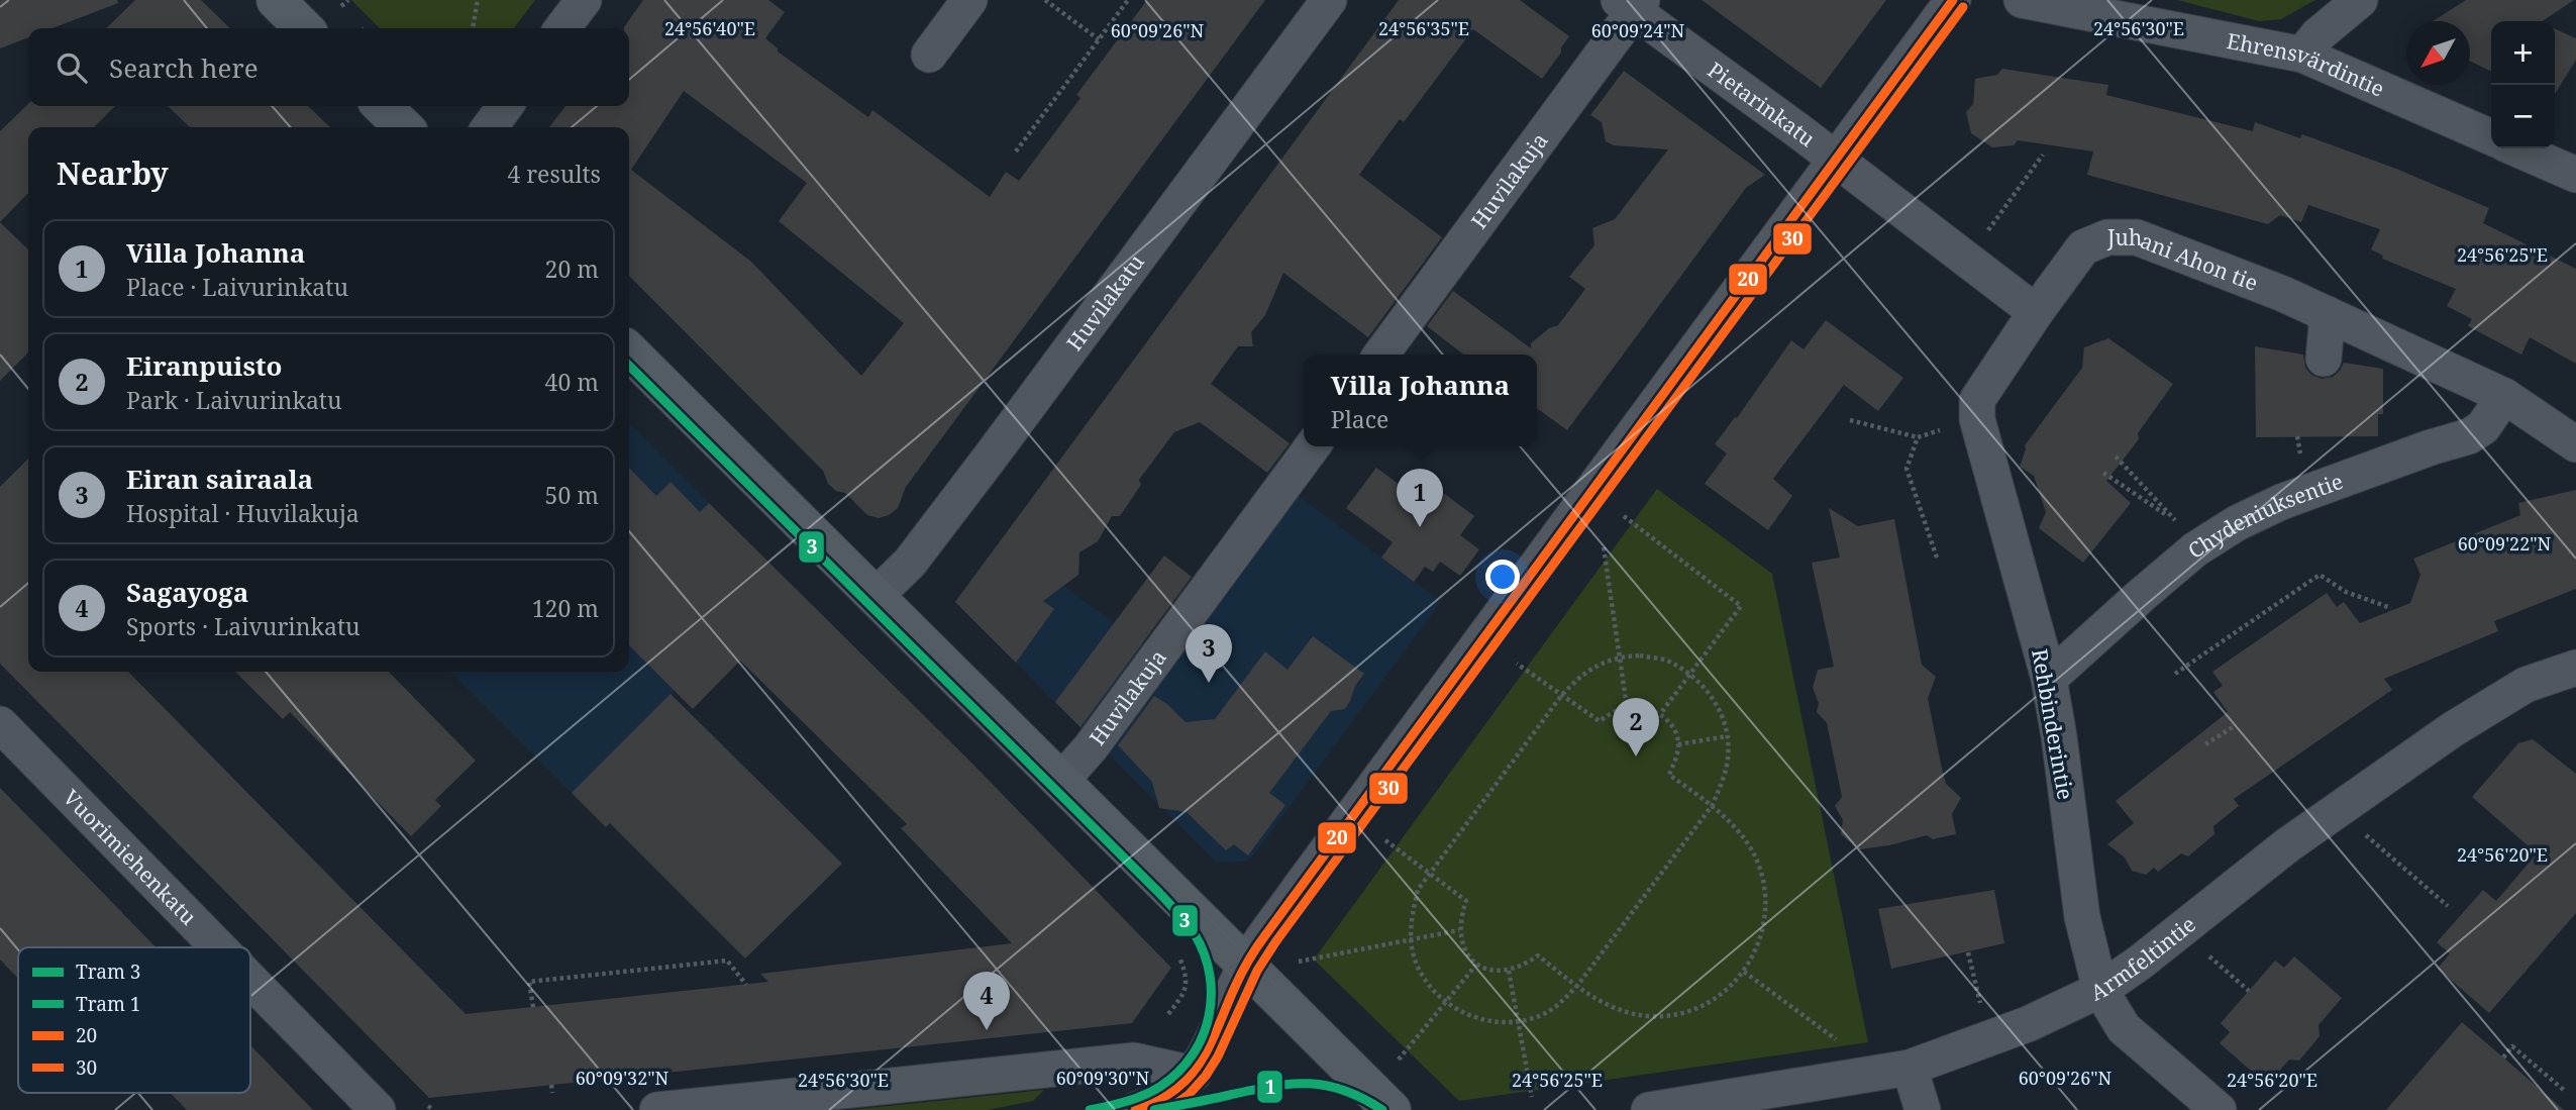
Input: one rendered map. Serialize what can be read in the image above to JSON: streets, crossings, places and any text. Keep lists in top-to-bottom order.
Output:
{
  "streets": {
    "street": [
      "Ehrensvärdintie",
      "Pietarinkatu",
      "Huvilakuja",
      "Juhani Ahon tie",
      "Huvilakatu",
      "Chydeniuksentie",
      "Rehbinderintie",
      "Vuorimiehenkatu",
      "Armfeltintie"
    ]
  },
  "crossings": [
    ["Pietarinkatu", "Huvilakuja"],
    ["Juhani Ahon tie", "Chydeniuksentie"],
    ["Chydeniuksentie", "Rehbinderintie"],
    ["Rehbinderintie", "Armfeltintie"]
  ],
  "lines": [
    "transit line 20",
    "transit line 30",
    "tram line 3",
    "tram line 1"
  ],
  "legend": [
    "Tram 3",
    "Tram 1",
    "20",
    "30"
  ],
  "north": "bottom left",
  "page": {
    "map_buttons": ["+", "−"],
    "search": "Search here",
    "heading": ["Nearby", "4 results"],
    "list": [
      {
        "mark": "1",
        "name": "Villa Johanna",
        "note": "Place · Laivurinkatu",
        "value": "20 m"
      },
      {
        "mark": "2",
        "name": "Eiranpuisto",
        "note": "Park · Laivurinkatu",
        "value": "40 m"
      },
      {
        "mark": "3",
        "name": "Eiran sairaala",
        "note": "Hospital · Huvilakuja",
        "value": "50 m"
      },
      {
        "mark": "4",
        "name": "Sagayoga",
        "note": "Sports · Laivurinkatu",
        "value": "120 m"
      }
    ],
    "popup": ["Villa Johanna", "Place"],
    "pins": [
      "1",
      "3",
      "2",
      "4"
    ]
  },
  "coordinates": [
    "24°56'40\"E",
    "24°56'35\"E",
    "24°56'30\"E",
    "60°09'26\"N",
    "60°09'24\"N",
    "24°56'25\"E",
    "60°09'22\"N",
    "24°56'20\"E",
    "60°09'32\"N",
    "60°09'30\"N"
  ]
}
